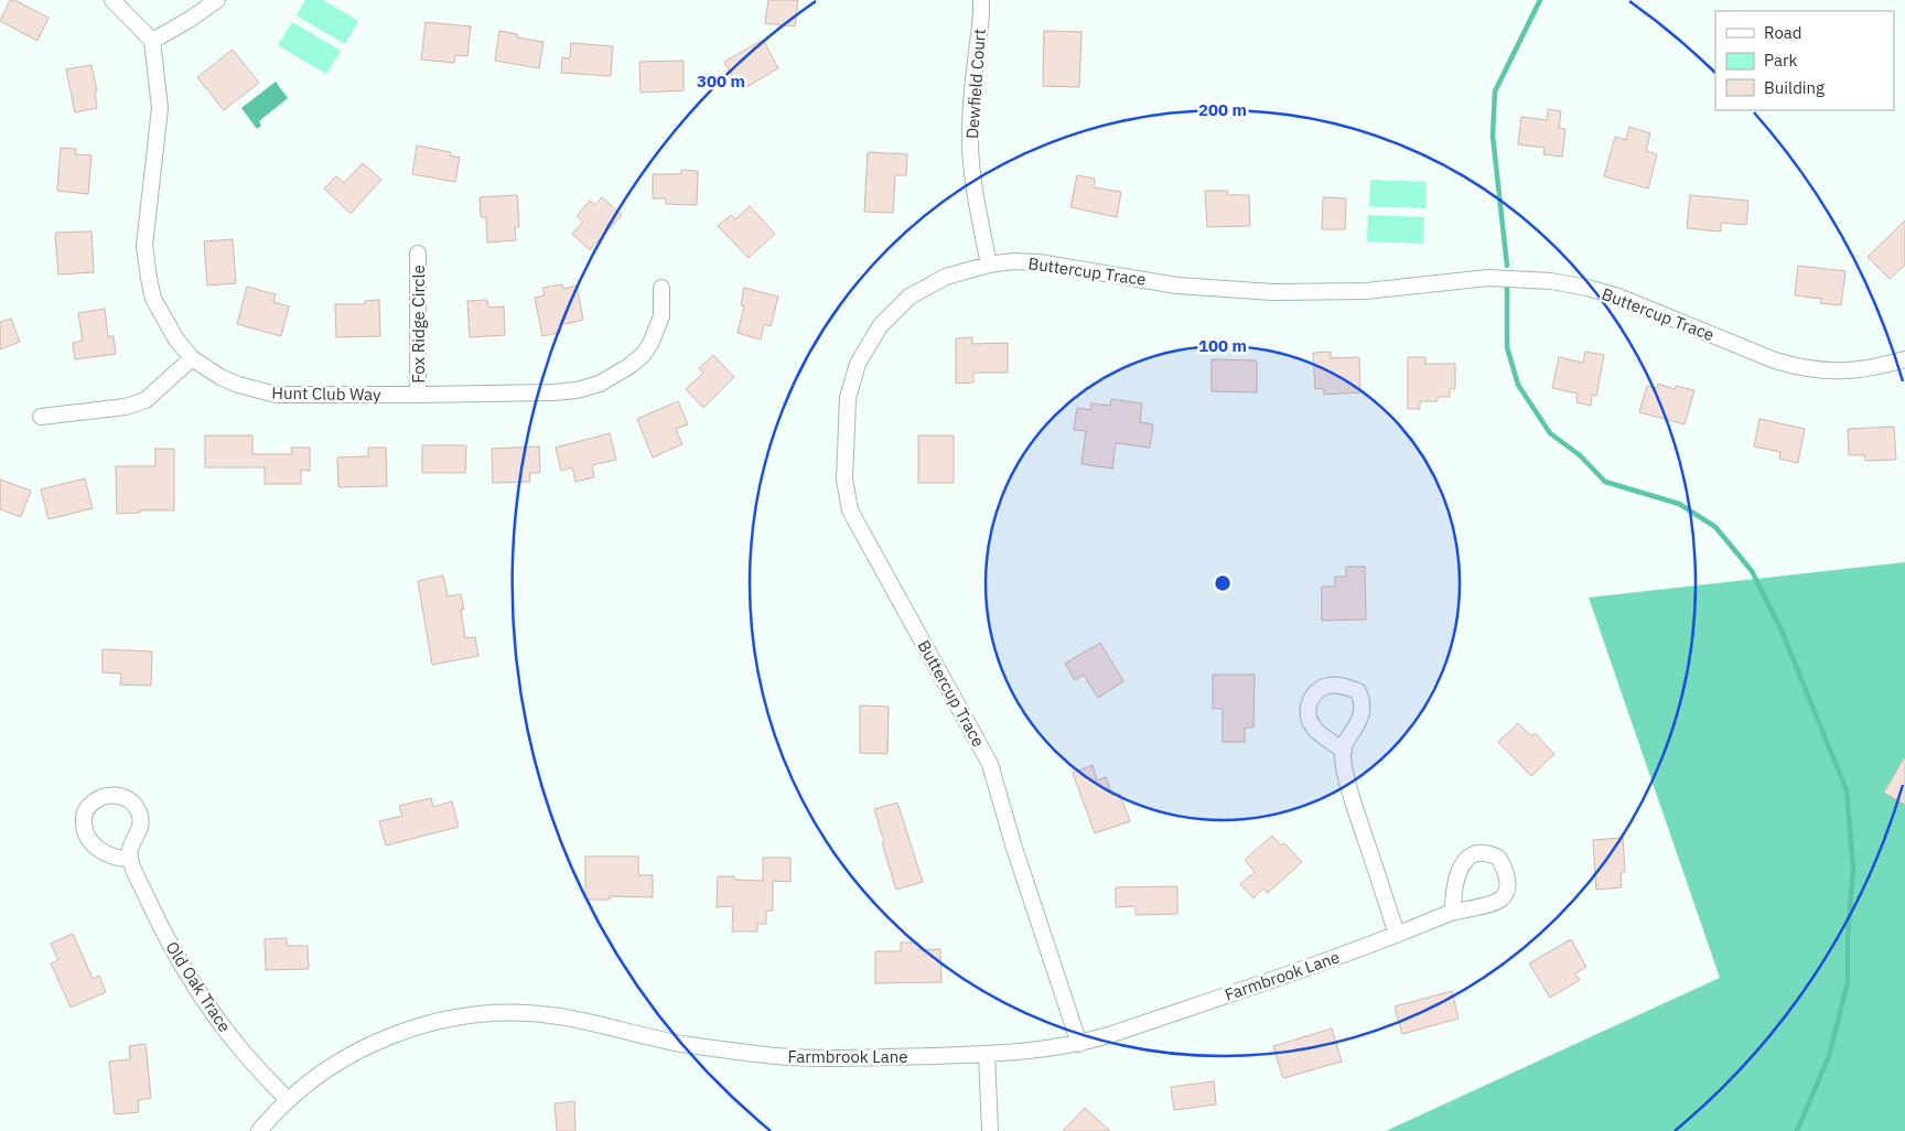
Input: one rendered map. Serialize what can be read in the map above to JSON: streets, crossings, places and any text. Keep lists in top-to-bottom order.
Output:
{
  "streets": {
    "street": [
      "Dewfield Court",
      "Buttercup Trace",
      "Fox Ridge Circle",
      "Hunt Club Way",
      "Farmbrook Lane",
      "Old Oak Trace"
    ]
  },
  "crossings": [
    ["Dewfield Court", "Buttercup Trace"],
    ["Buttercup Trace", "Farmbrook Lane"],
    ["Fox Ridge Circle", "Hunt Club Way"],
    ["Farmbrook Lane", "Old Oak Trace"]
  ],
  "legend": ["Road", "Park", "Building"],
  "rings": ["300 m", "200 m", "100 m"]
}
